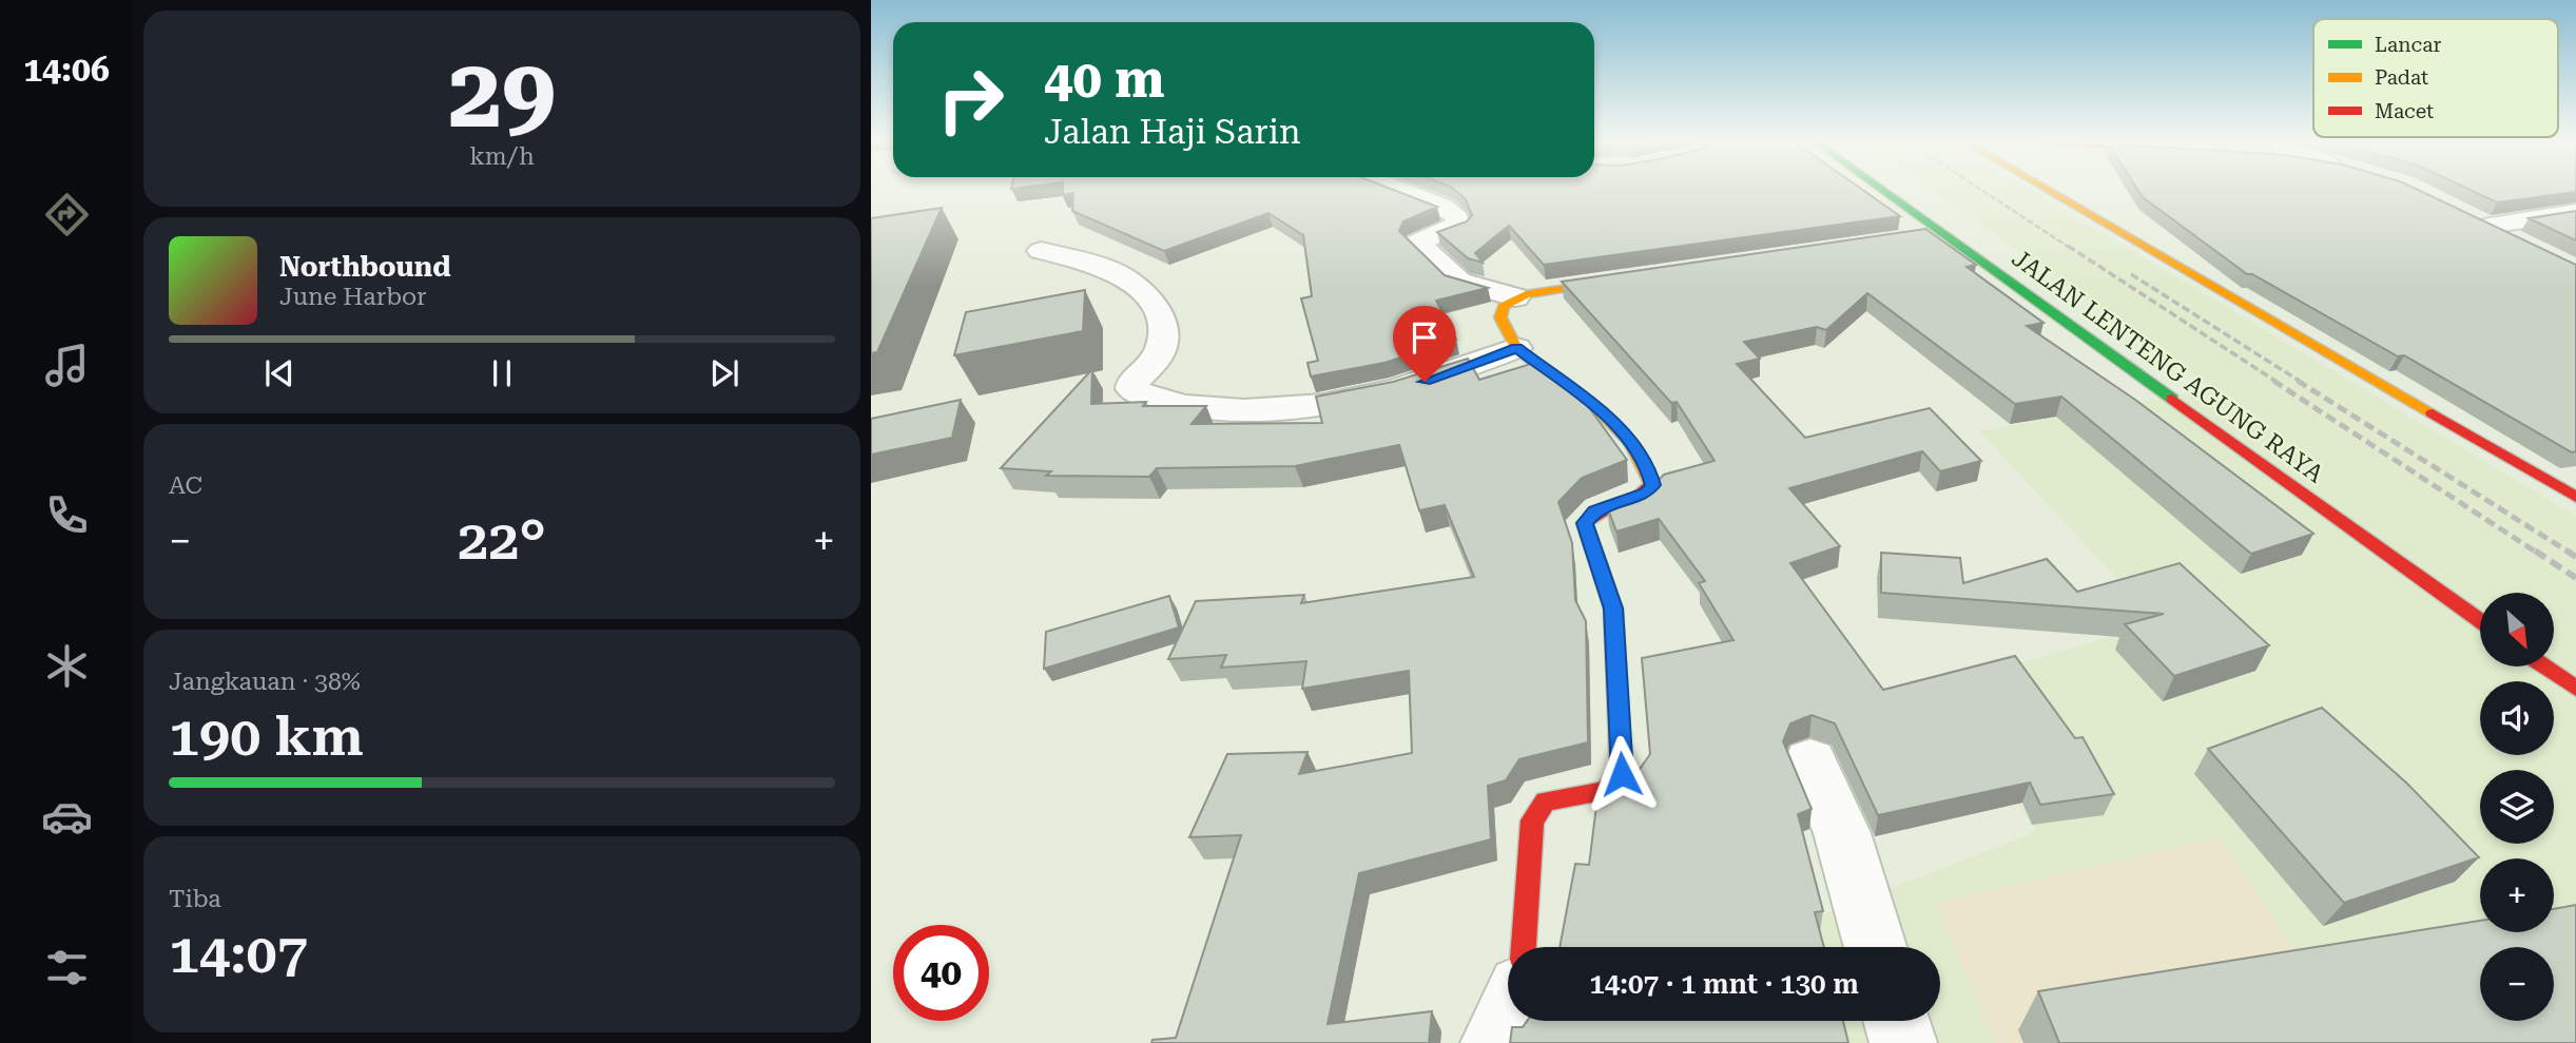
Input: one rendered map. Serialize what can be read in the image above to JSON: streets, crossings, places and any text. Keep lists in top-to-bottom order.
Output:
{
  "streets": {
    "main road": ["JALAN LENTENG AGUNG RAYA"]
  },
  "legend": ["Lancar", "Padat", "Macet"],
  "north": "bottom right",
  "page": {
    "tabs": "14:06",
    "tile": [
      ["29", "km/h"],
      "AC",
      ["Jangkauan · 38%", "190 km"],
      ["Tiba", "14:07"]
    ],
    "turn": ["40 m", "Jalan Haji Sarin"],
    "song": ["Northbound", "June Harbor"],
    "heat": ["−", "22°", "+"],
    "map_buttons": ["+", "−"],
    "limit": "40",
    "trip": "14:07 · 1 mnt · 130 m"
  }
}
